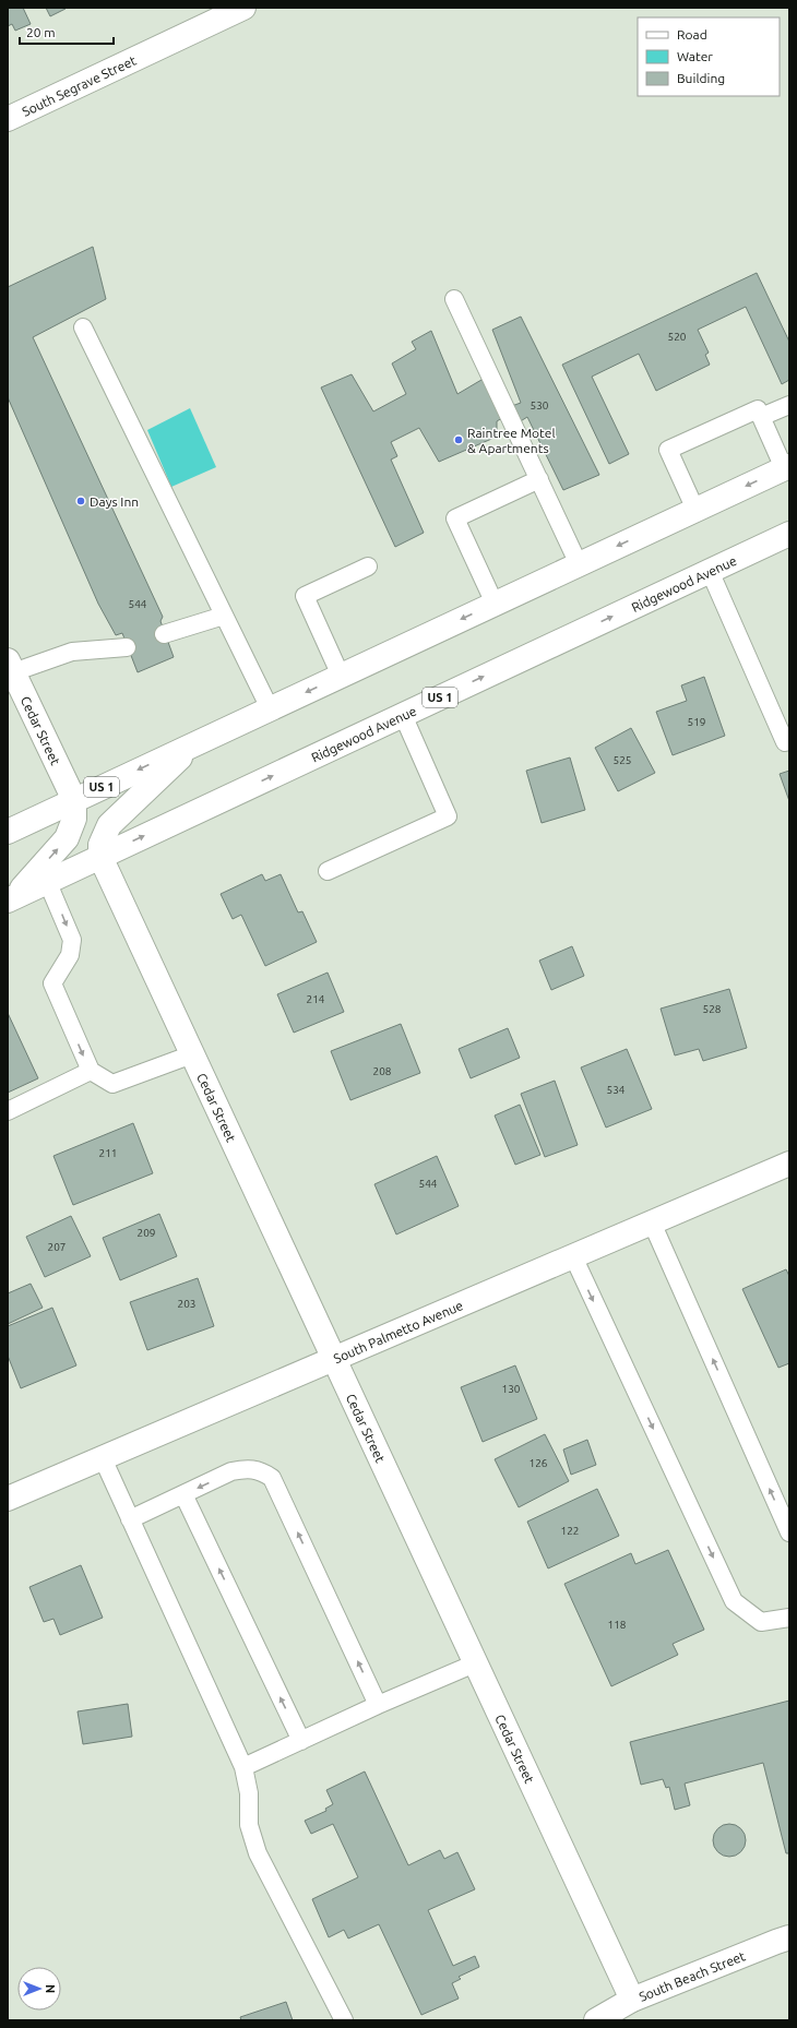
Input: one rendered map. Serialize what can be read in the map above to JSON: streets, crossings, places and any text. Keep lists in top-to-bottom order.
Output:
{
  "streets": {
    "street": [
      "South Segrave Street",
      "Ridgewood Avenue",
      "US 1",
      "Cedar Street",
      "South Palmetto Avenue",
      "South Beach Street"
    ]
  },
  "crossings": [
    ["Ridgewood Avenue", "Cedar Street"],
    ["US 1", "Cedar Street"],
    ["Cedar Street", "South Palmetto Avenue"],
    ["Cedar Street", "South Beach Street"]
  ],
  "places": ["Raintree Motel & Apartments", "Days Inn"],
  "house_numbers": [
    "520",
    "530",
    "544",
    "519",
    "525",
    "214",
    "528",
    "208",
    "534",
    "211",
    "544",
    "209",
    "207",
    "203",
    "130",
    "126",
    "122",
    "118"
  ],
  "legend": ["Road", "Water", "Building"],
  "scale_bar": "20 m",
  "north": "right"
}
